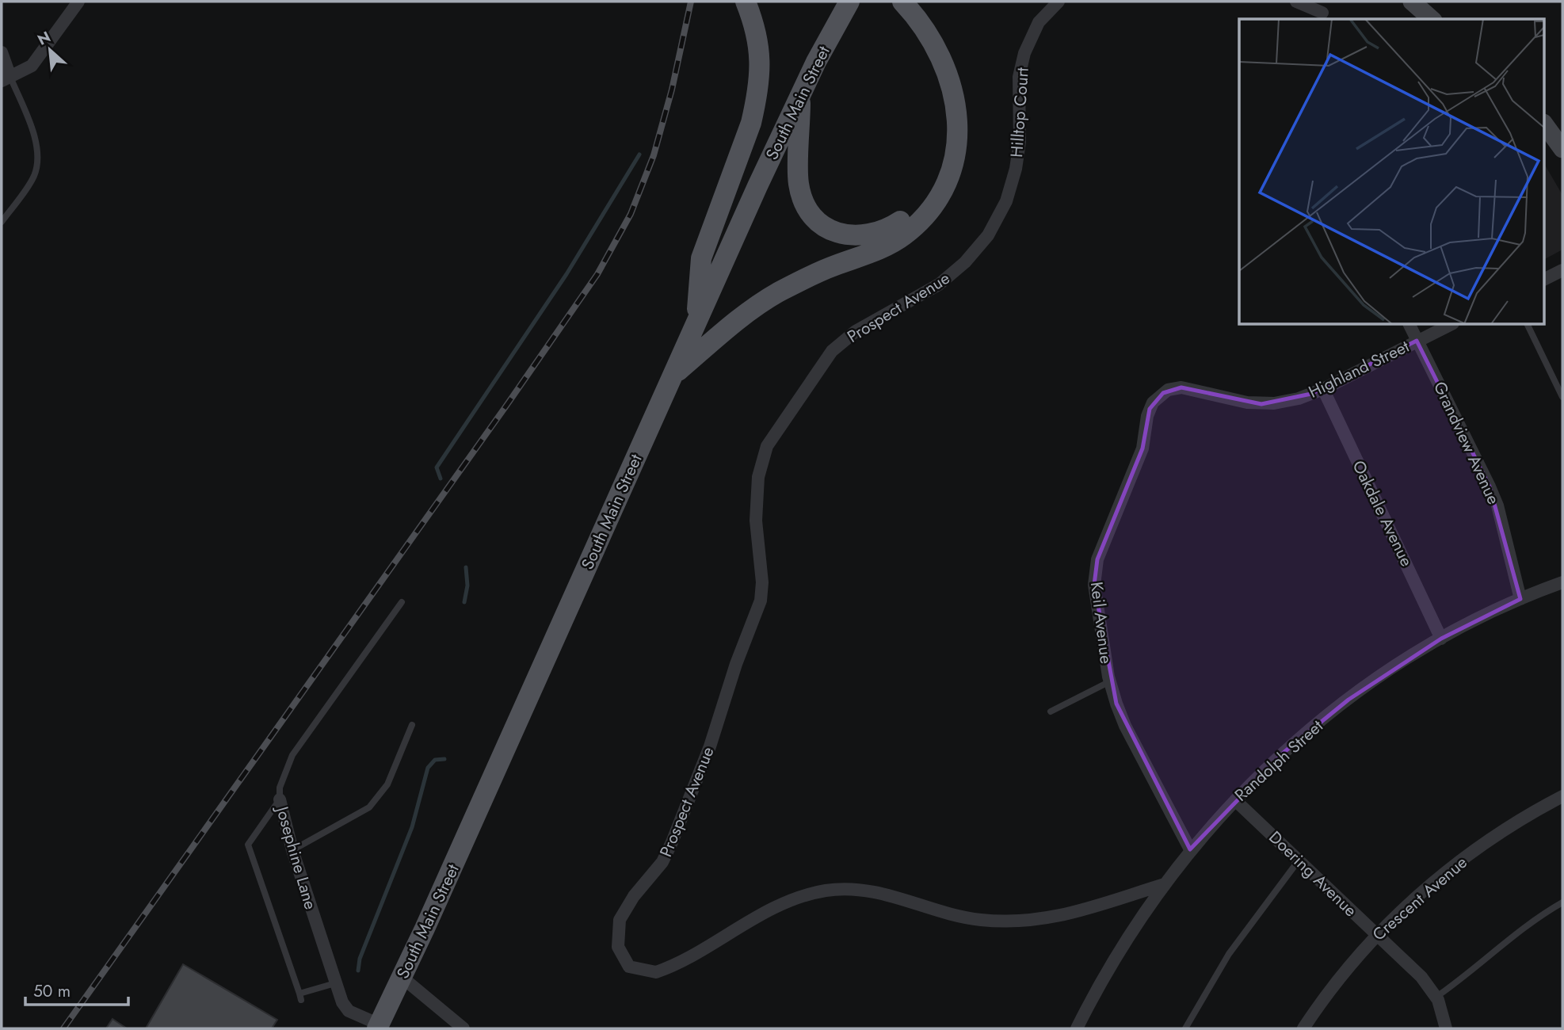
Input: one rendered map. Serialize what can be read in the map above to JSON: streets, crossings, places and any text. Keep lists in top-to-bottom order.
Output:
{
  "streets": {
    "main road": ["South Main Street"],
    "street": [
      "Hilltop Court",
      "Prospect Avenue",
      "Highland Street",
      "Grandview Avenue",
      "Oakdale Avenue",
      "Keil Avenue",
      "Randolph Street",
      "Josephine Lane",
      "Doering Avenue",
      "Crescent Avenue"
    ]
  },
  "crossings": [
    ["South Main Street", "Josephine Lane"],
    ["Hilltop Court", "Prospect Avenue"],
    ["Prospect Avenue", "Randolph Street"],
    ["Highland Street", "Grandview Avenue"],
    ["Highland Street", "Oakdale Avenue"],
    ["Highland Street", "Keil Avenue"],
    ["Grandview Avenue", "Randolph Street"],
    ["Oakdale Avenue", "Randolph Street"],
    ["Keil Avenue", "Randolph Street"],
    ["Randolph Street", "Doering Avenue"],
    ["Doering Avenue", "Crescent Avenue"]
  ],
  "scale_bar": "50 m",
  "north": "top left"
}
